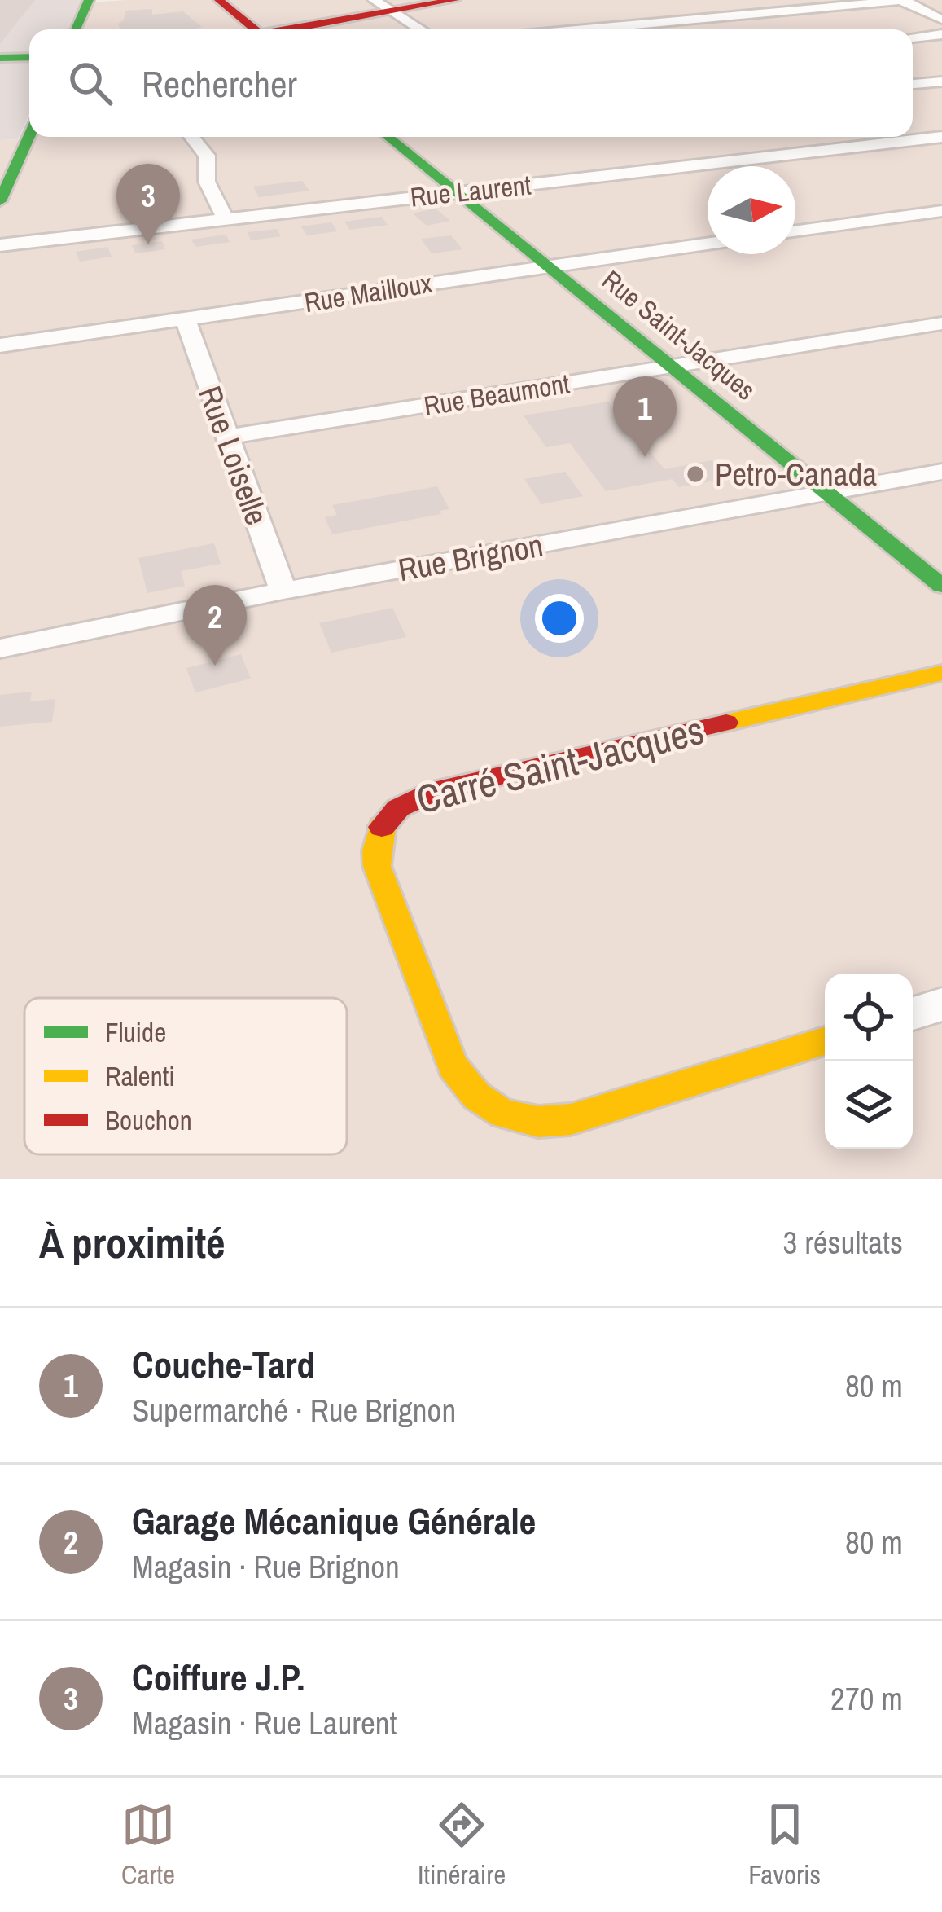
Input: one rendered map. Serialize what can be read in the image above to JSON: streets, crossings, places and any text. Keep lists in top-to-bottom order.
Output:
{
  "streets": {
    "street": [
      "Rue Laurent",
      "Rue Mailloux",
      "Rue Saint-Jacques",
      "Rue Beaumont",
      "Rue Loiselle",
      "Rue Brignon",
      "Carré Saint-Jacques"
    ]
  },
  "crossings": [
    ["Rue Laurent", "Rue Saint-Jacques"],
    ["Rue Mailloux", "Rue Saint-Jacques"],
    ["Rue Mailloux", "Rue Loiselle"],
    ["Rue Saint-Jacques", "Rue Beaumont"],
    ["Rue Saint-Jacques", "Rue Brignon"],
    ["Rue Beaumont", "Rue Loiselle"],
    ["Rue Loiselle", "Rue Brignon"]
  ],
  "places": ["Petro-Canada"],
  "legend": ["Fluide", "Ralenti", "Bouchon"],
  "north": "right",
  "page": {
    "search": "Rechercher",
    "pins": ["3", "1", "2"],
    "heading": ["À proximité", "3 résultats"],
    "list": [
      {
        "mark": "1",
        "name": "Couche-Tard",
        "note": "Supermarché · Rue Brignon",
        "value": "80 m"
      },
      {
        "mark": "2",
        "name": "Garage Mécanique Générale",
        "note": "Magasin · Rue Brignon",
        "value": "80 m"
      },
      {
        "mark": "3",
        "name": "Coiffure J.P.",
        "note": "Magasin · Rue Laurent",
        "value": "270 m"
      }
    ],
    "nav": ["Carte", "Itinéraire", "Favoris"]
  }
}
